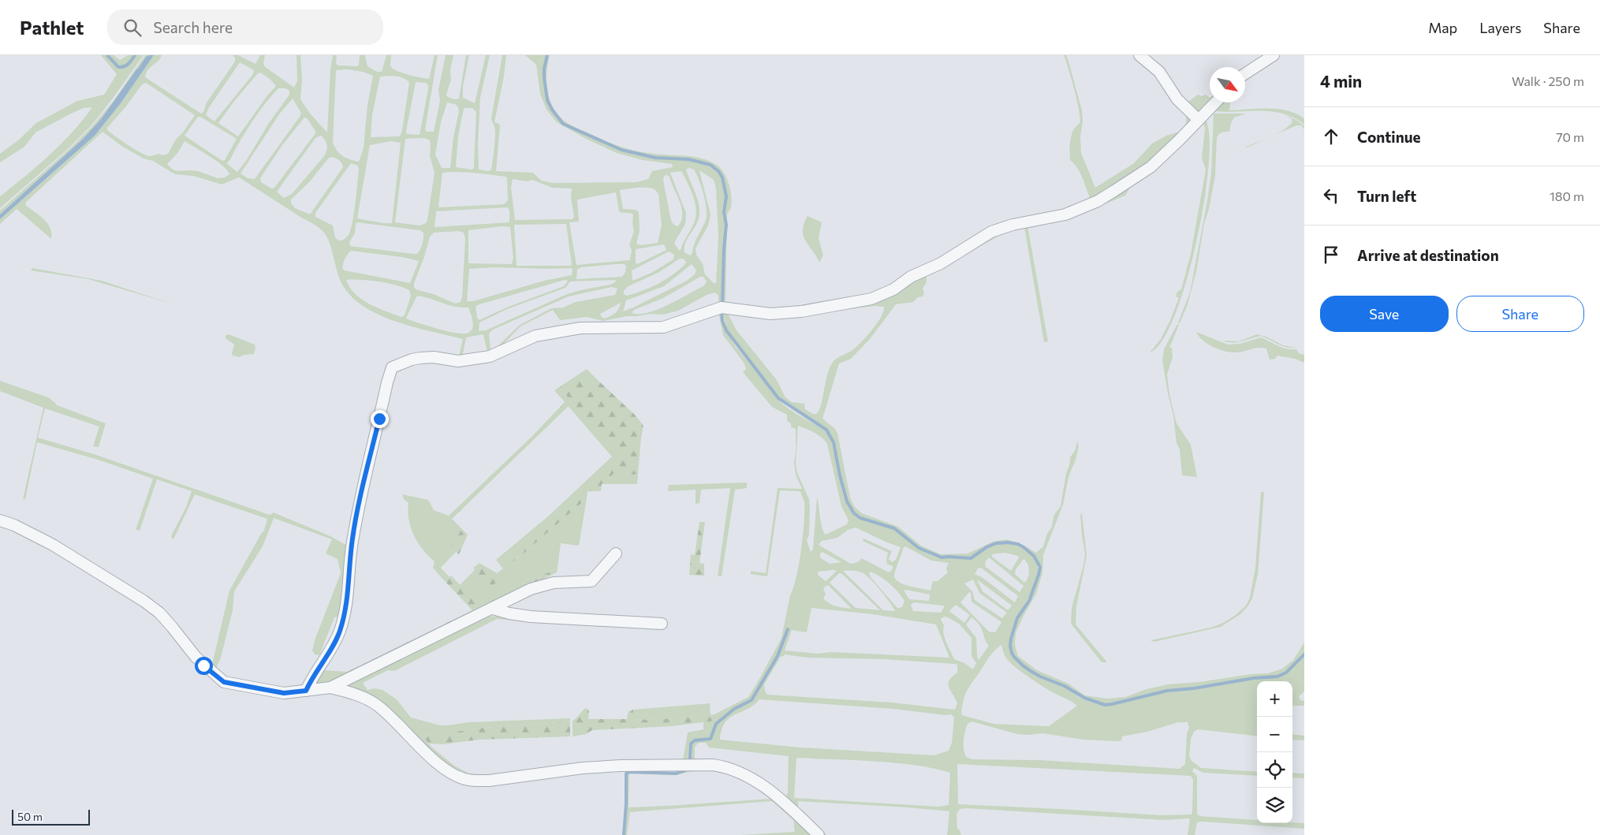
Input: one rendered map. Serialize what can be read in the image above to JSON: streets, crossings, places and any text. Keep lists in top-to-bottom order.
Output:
{
  "scale_bar": "50 m",
  "north": "bottom right",
  "page": {
    "header": "Pathlet",
    "search": "Search here",
    "nav": ["Map", "Layers", "Share"],
    "heading": ["4 min", "Walk · 250 m"],
    "list": [
      ["Continue", "70 m"],
      ["Turn left", "180 m"],
      "Arrive at destination"
    ],
    "buttons": ["Save", "Share"],
    "map_buttons": ["+", "−"],
    "scale": "50 m"
  }
}
